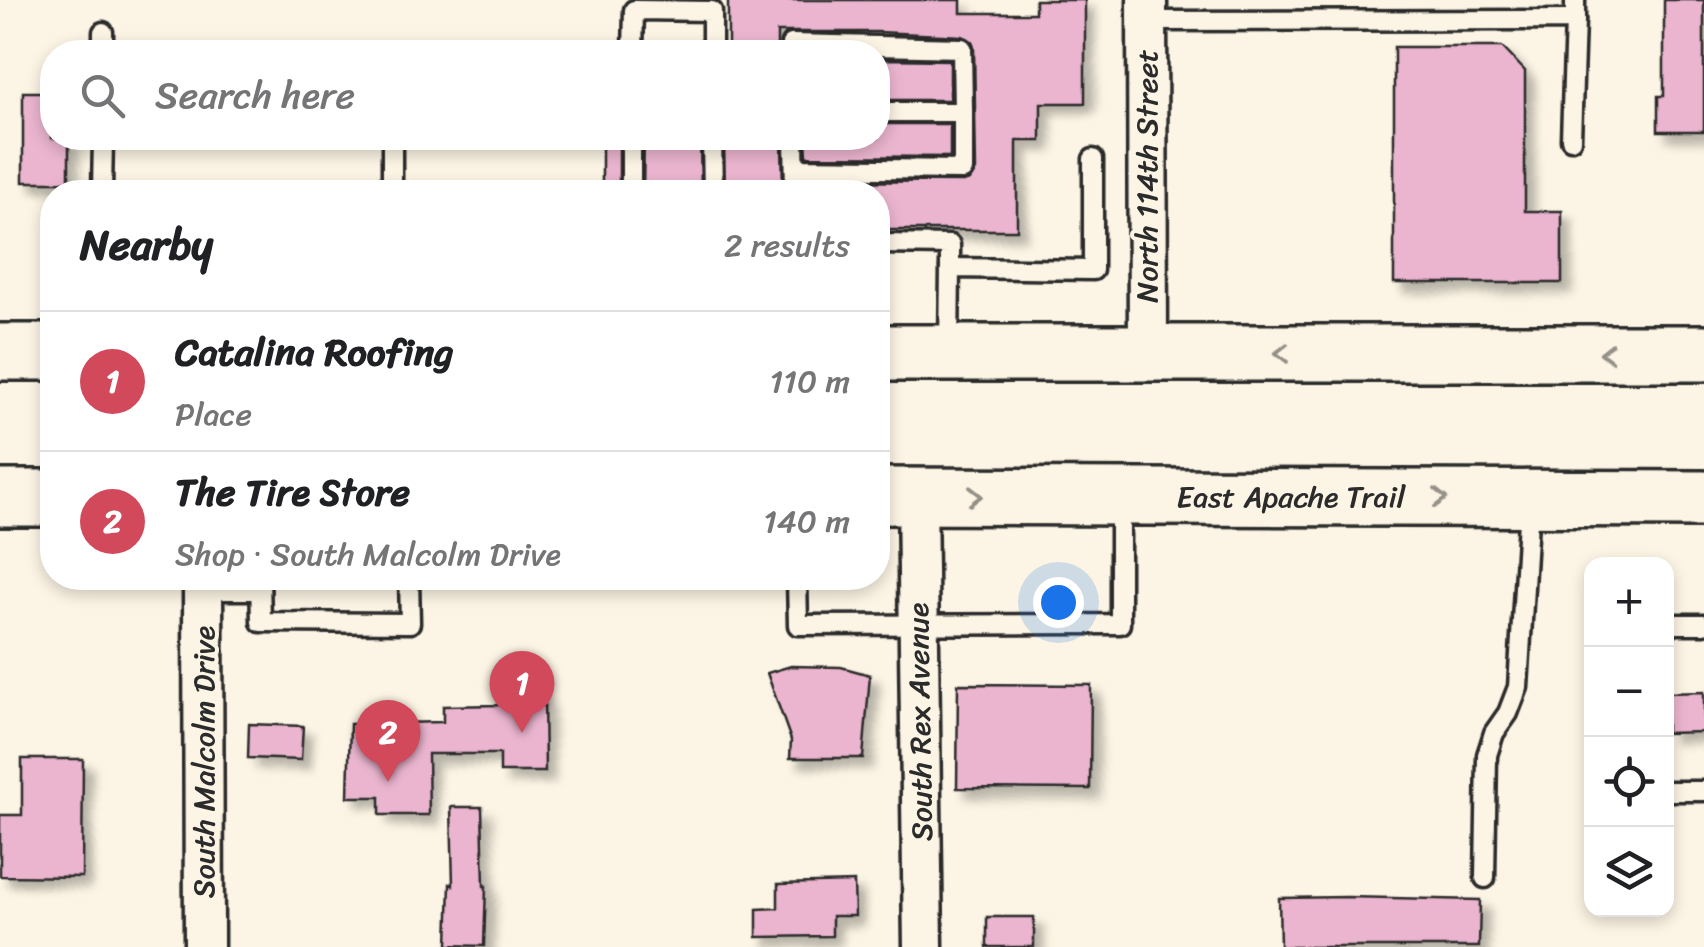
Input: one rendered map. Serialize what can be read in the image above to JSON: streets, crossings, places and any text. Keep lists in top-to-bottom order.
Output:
{
  "streets": {
    "main road": ["East Apache Trail"],
    "street": ["North 114th Street", "South Rex Avenue", "South Malcolm Drive"]
  },
  "crossings": [
    ["East Apache Trail", "South Rex Avenue"]
  ],
  "page": {
    "search": "Search here",
    "heading": ["Nearby", "2 results"],
    "list": [
      {
        "mark": "1",
        "name": "Catalina Roofing",
        "note": "Place",
        "value": "110 m"
      },
      {
        "mark": "2",
        "name": "The Tire Store",
        "note": "Shop · South Malcolm Drive",
        "value": "140 m"
      }
    ],
    "map_buttons": ["+", "−"],
    "pins": ["1", "2"]
  }
}
